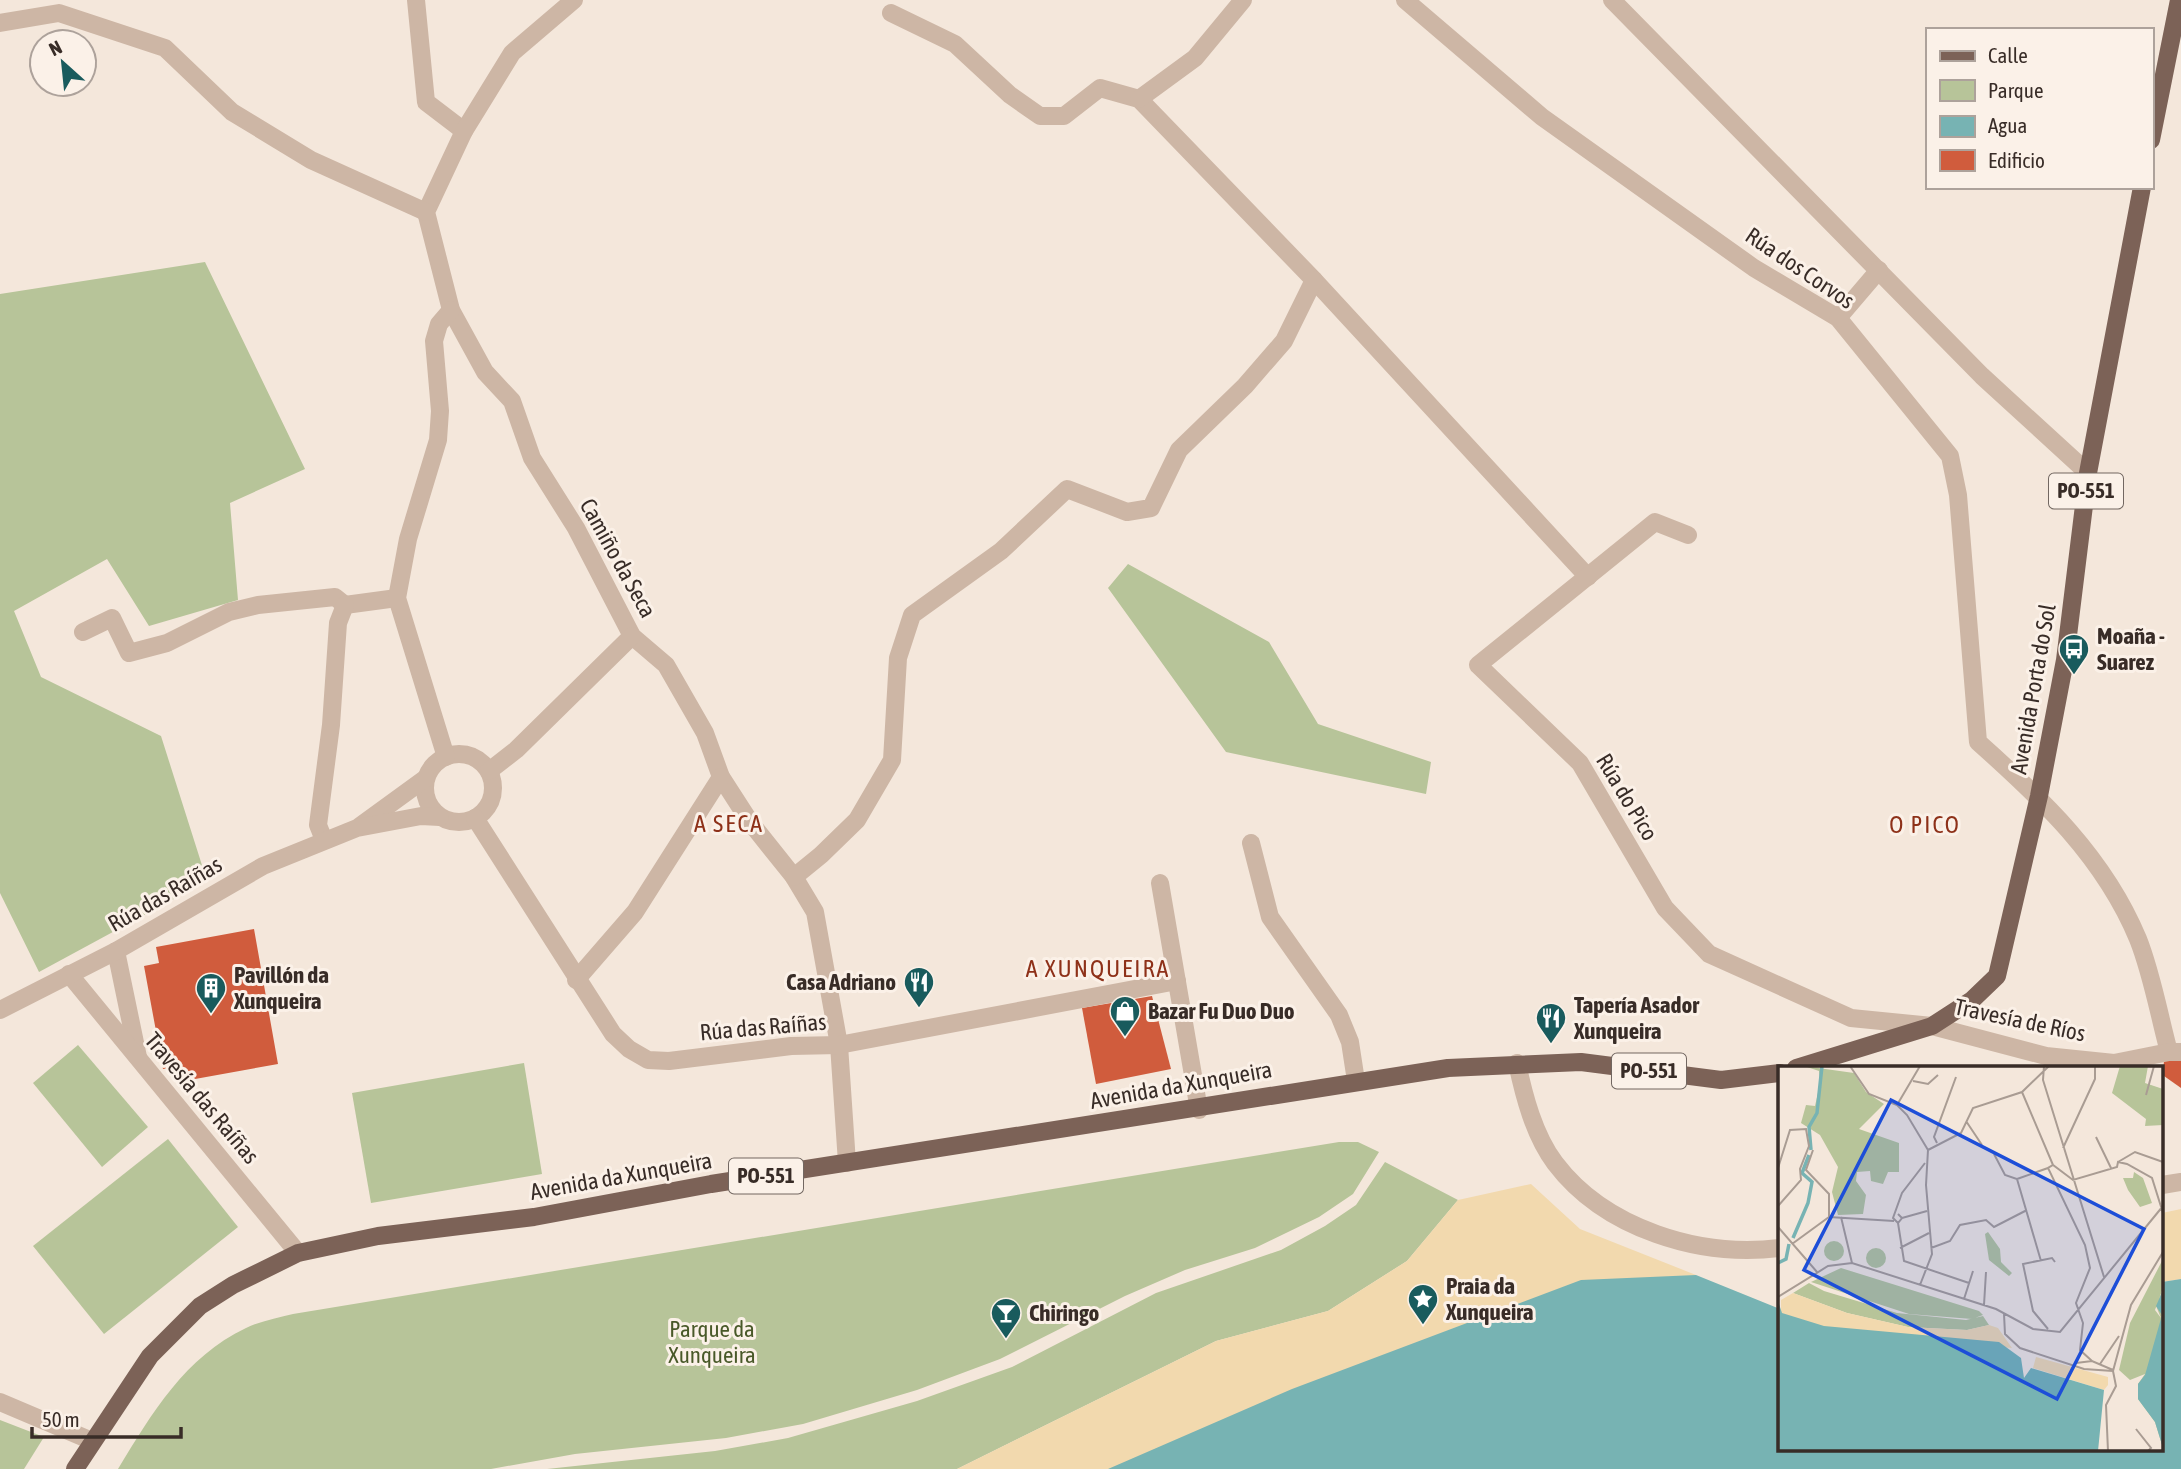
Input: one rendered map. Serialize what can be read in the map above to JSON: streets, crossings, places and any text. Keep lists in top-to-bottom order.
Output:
{
  "streets": {
    "main road": ["PO-551", "Avenida Porta do Sol", "Avenida da Xunqueira"],
    "street": [
      "Rúa dos Corvos",
      "Camiño da Seca",
      "Rúa do Pico",
      "Rúa das Raíñas",
      "Travesía de Ríos",
      "Travesía das Raíñas"
    ]
  },
  "crossings": [
    ["Rúa dos Corvos", "Avenida Porta do Sol"],
    ["Rúa dos Corvos", "Travesía de Ríos"],
    ["PO-551", "Avenida da Xunqueira"],
    ["Camiño da Seca", "Rúa das Raíñas"],
    ["Camiño da Seca", "Avenida da Xunqueira"],
    ["Avenida Porta do Sol", "Rúa do Pico"],
    ["Avenida Porta do Sol", "Travesía de Ríos"],
    ["Rúa do Pico", "Travesía de Ríos"],
    ["Rúa das Raíñas", "Travesía das Raíñas"],
    ["Avenida da Xunqueira", "Travesía das Raíñas"]
  ],
  "districts": ["A SECA", "O PICO", "A XUNQUEIRA"],
  "parks": ["Parque da Xunqueira"],
  "places": {
    "bus stop": ["Moaña - Suarez"],
    "restaurant": ["Casa Adriano", "Tapería Asador Xunqueira"],
    "building": ["Pavillón da Xunqueira"],
    "shop": ["Bazar Fu Duo Duo"],
    "place": ["Praia da Xunqueira"],
    "bar": ["Chiringo"]
  },
  "legend": [
    "Calle",
    "Parque",
    "Agua",
    "Edificio"
  ],
  "scale_bar": "50 m",
  "north": "top left"
}
